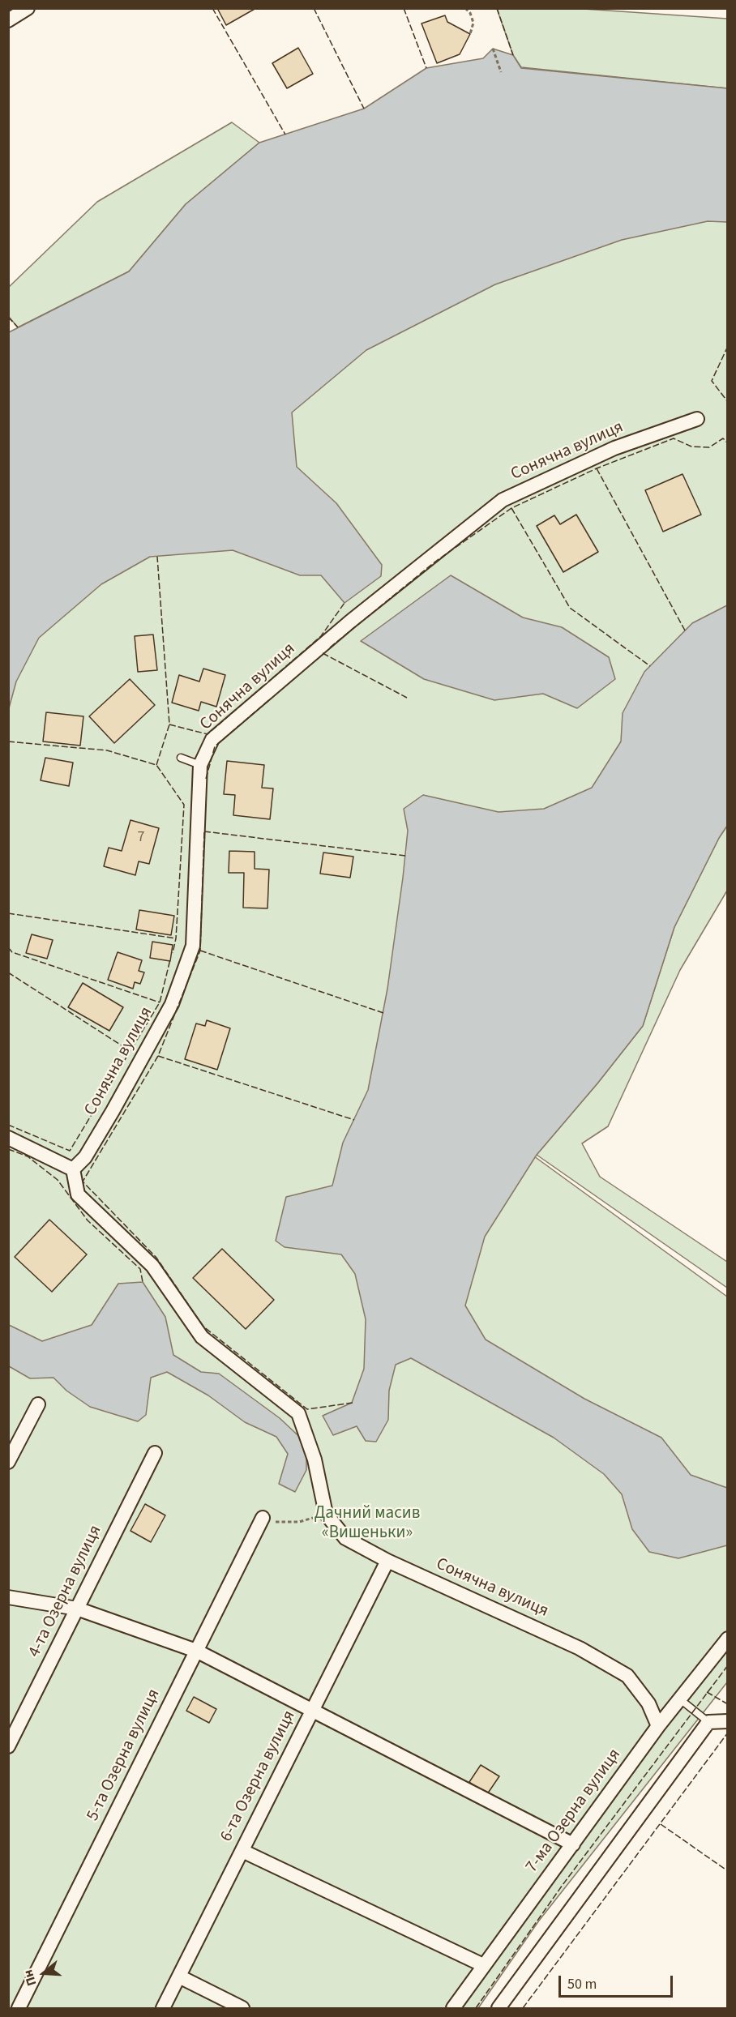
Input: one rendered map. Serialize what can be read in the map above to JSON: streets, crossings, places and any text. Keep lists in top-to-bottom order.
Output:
{
  "streets": {
    "street": [
      "Сонячна вулиця",
      "4-та Озерна вулиця",
      "5-та Озерна вулиця",
      "6-та Озерна вулиця",
      "7-ма Озерна вулиця"
    ]
  },
  "crossings": [
    ["Сонячна вулиця", "6-та Озерна вулиця"],
    ["Сонячна вулиця", "7-ма Озерна вулиця"]
  ],
  "parks": ["Дачний масив «Вишеньки»"],
  "house_numbers": ["7"],
  "scale_bar": "50 m",
  "north": "left"
}
